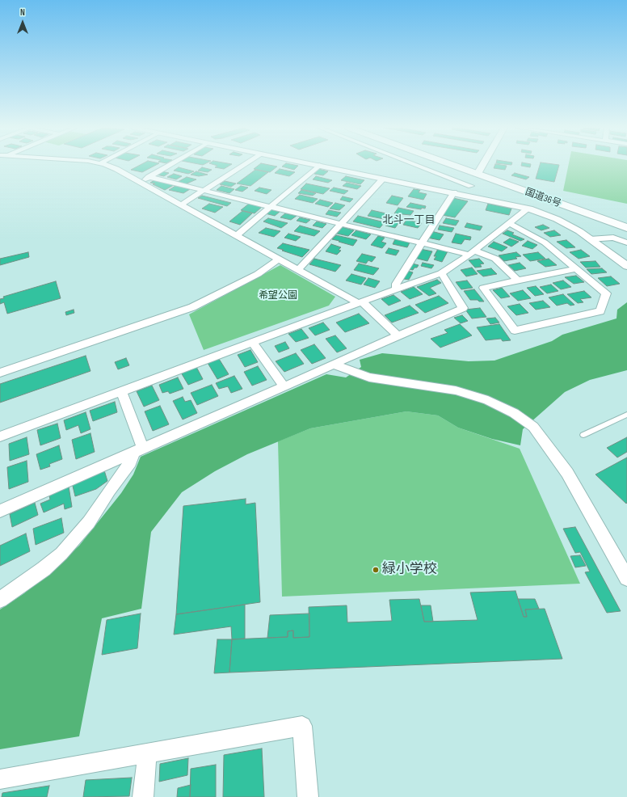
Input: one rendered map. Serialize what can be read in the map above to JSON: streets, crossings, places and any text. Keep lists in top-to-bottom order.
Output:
{
  "streets": {
    "highway": ["国道36号"]
  },
  "districts": ["北斗一丁目"],
  "parks": ["希望公園"],
  "places": ["緑小学校"],
  "north": "top"
}
